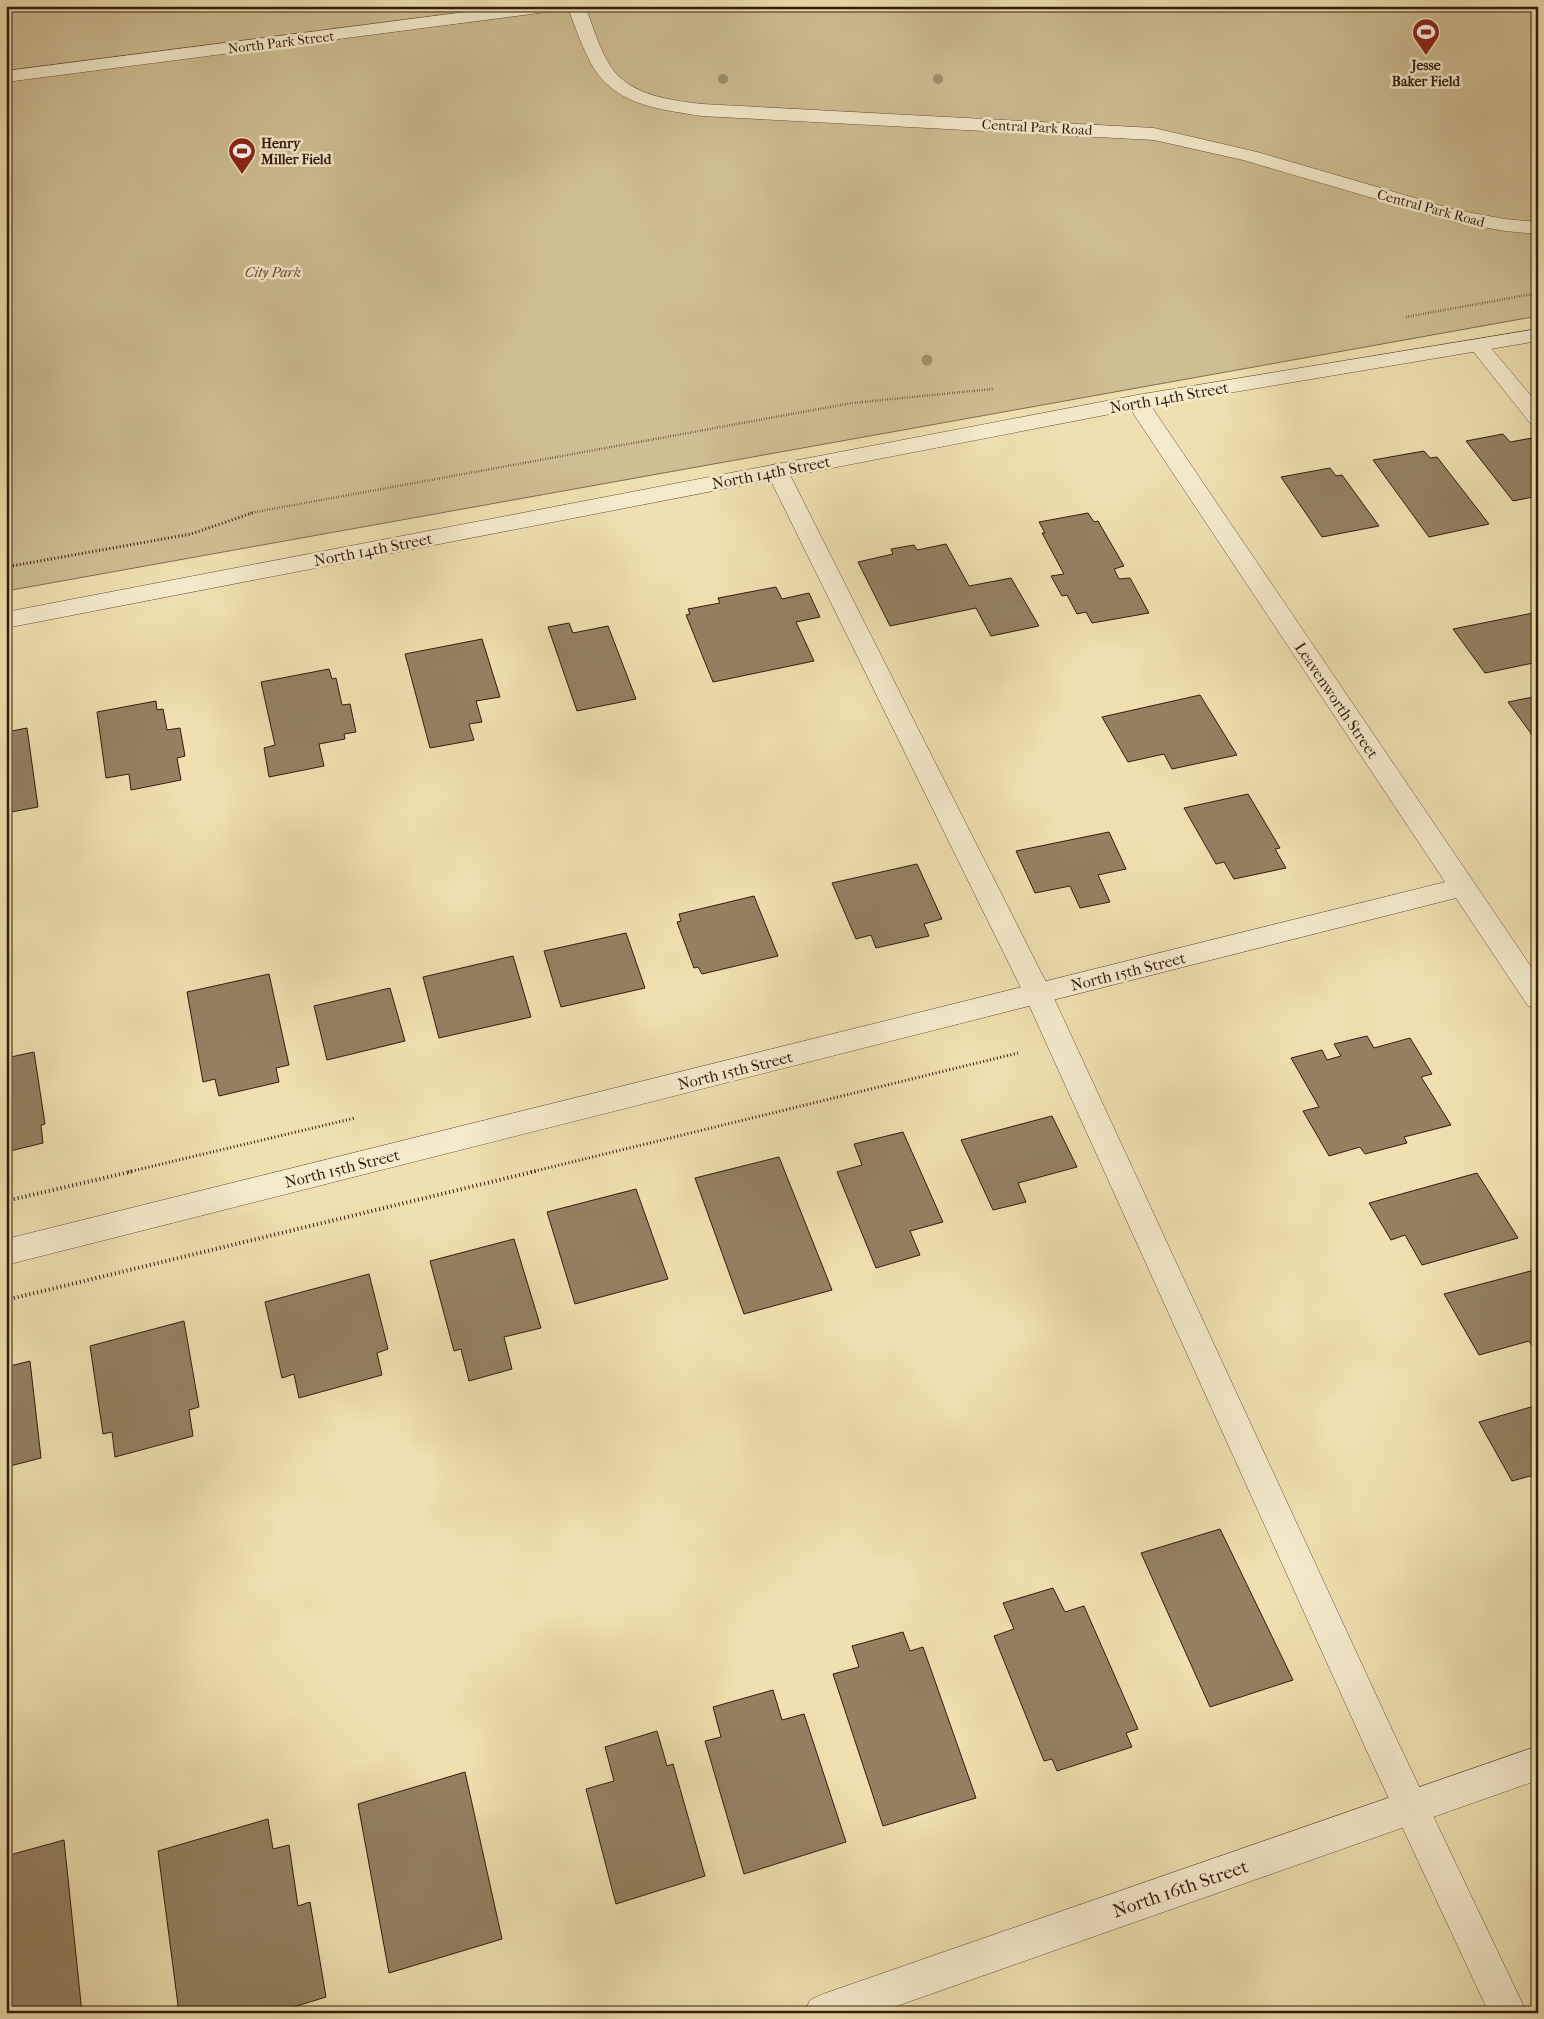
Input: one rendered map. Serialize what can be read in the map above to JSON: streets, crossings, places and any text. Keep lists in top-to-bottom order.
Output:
{
  "streets": {
    "street": [
      "North Park Street",
      "Central Park Road",
      "North 14th Street",
      "Leavenworth Street",
      "North 15th Street",
      "North 16th Street"
    ]
  },
  "crossings": [
    ["North 14th Street", "Leavenworth Street"],
    ["Leavenworth Street", "North 15th Street"]
  ],
  "parks": ["City Park"],
  "places": {
    "sports": ["Jesse Baker Field", "Henry Miller Field"]
  }
}
